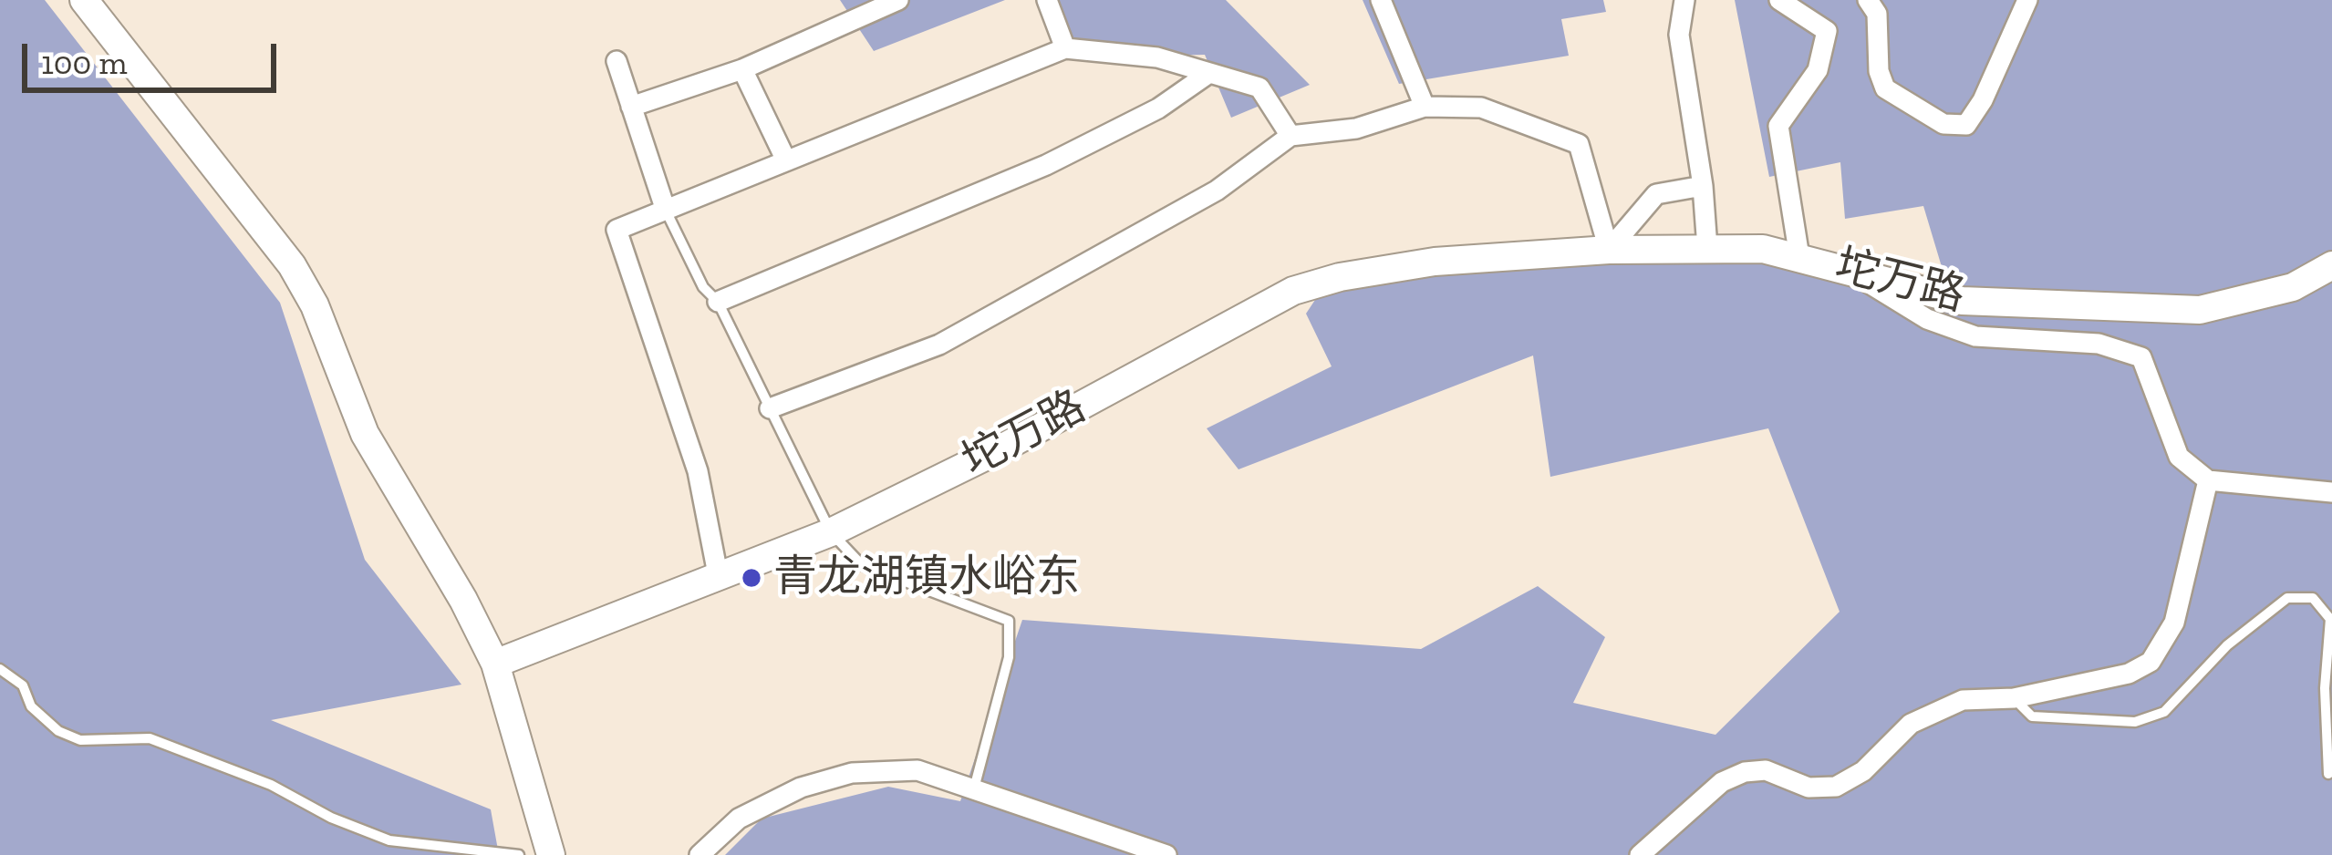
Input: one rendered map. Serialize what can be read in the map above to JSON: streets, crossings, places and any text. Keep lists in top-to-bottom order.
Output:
{
  "streets": {
    "main road": ["坨万路"]
  },
  "places": ["青龙湖镇水峪东"],
  "scale_bar": "100 m"
}
